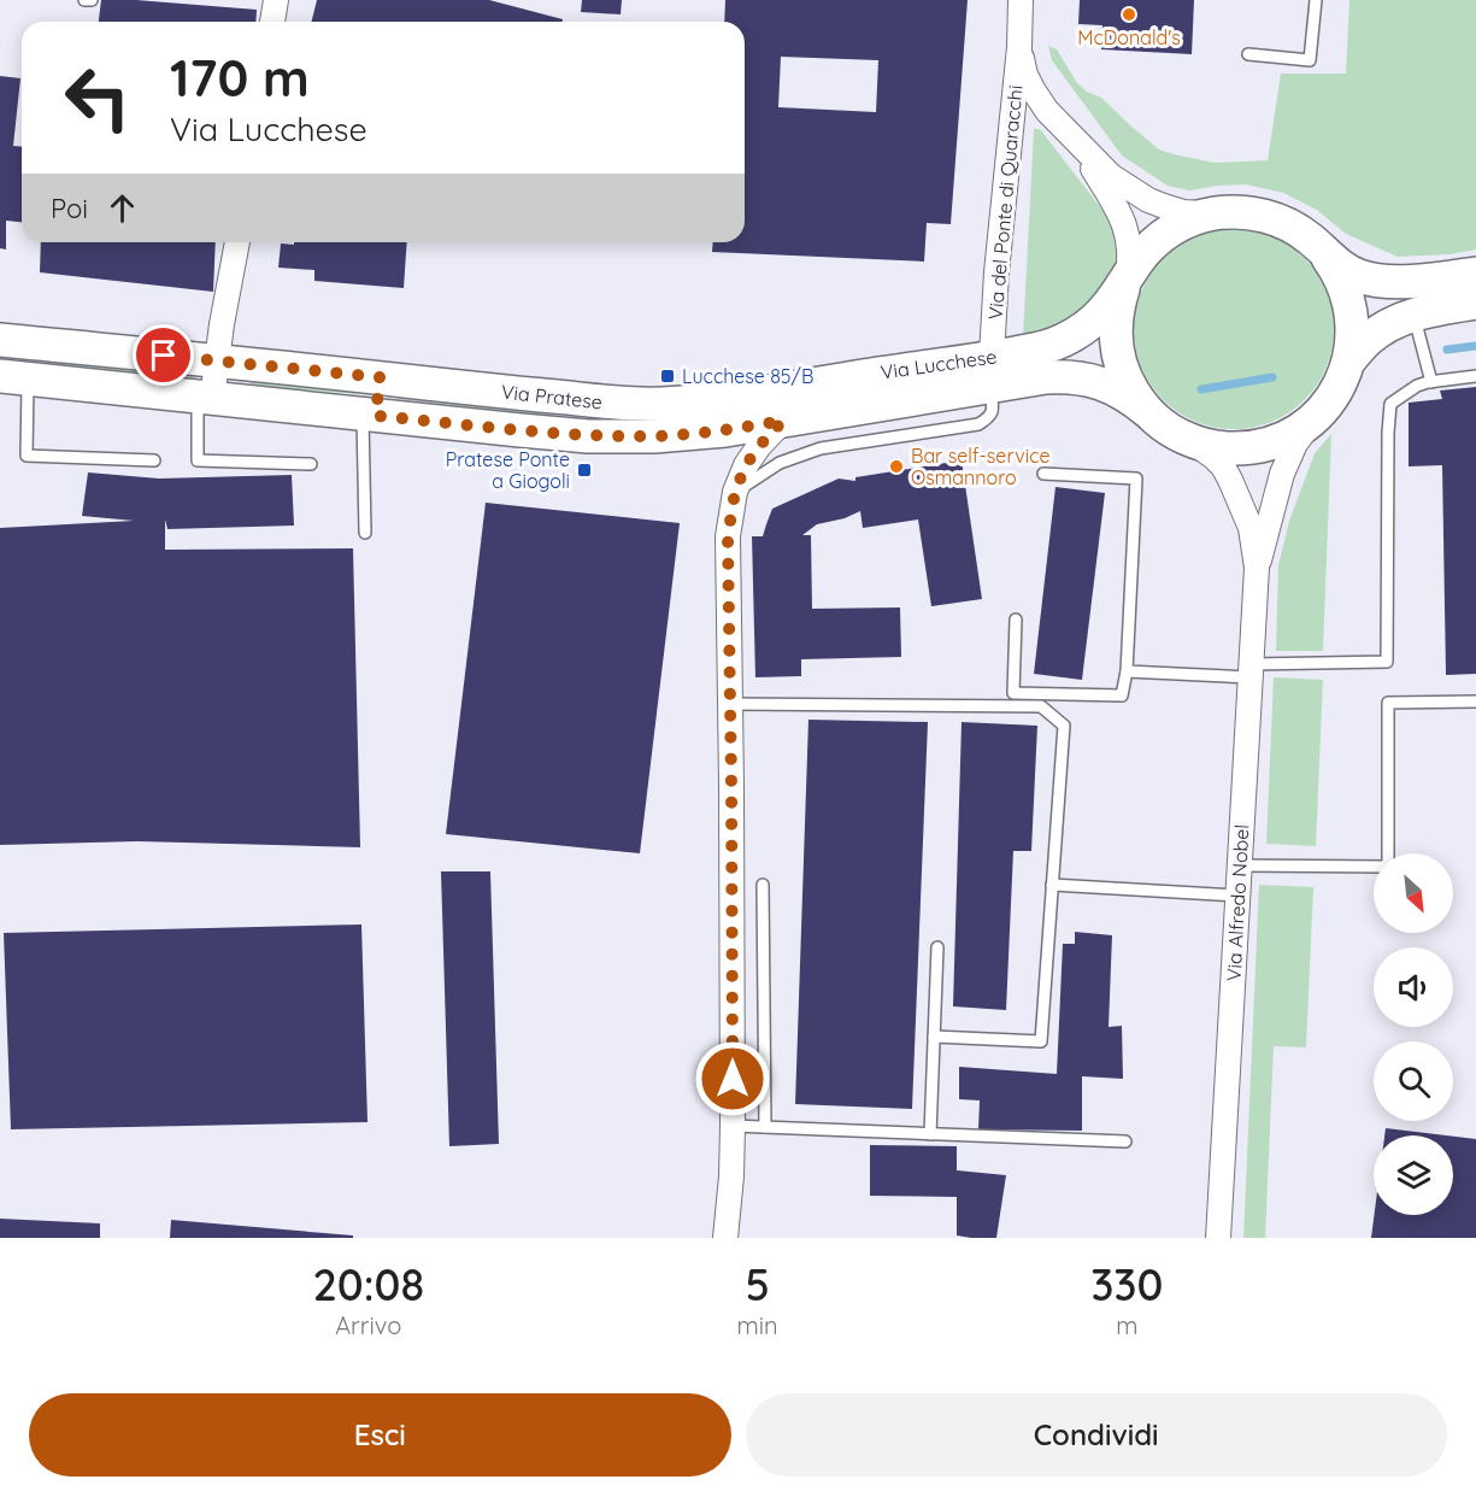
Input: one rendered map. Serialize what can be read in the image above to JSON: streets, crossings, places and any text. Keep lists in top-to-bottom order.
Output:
{
  "streets": {
    "main road": ["Via Lucchese", "Via Pratese"],
    "street": ["Via del Ponte di Quaracchi", "Via Alfredo Nobel"]
  },
  "crossings": [
    ["Via del Ponte di Quaracchi", "Via Lucchese"],
    ["Via del Ponte di Quaracchi", "Via Alfredo Nobel"],
    ["Via Lucchese", "Via Pratese"],
    ["Via Lucchese", "Via Alfredo Nobel"]
  ],
  "places": {
    "other": ["McDonald's", "Bar self-service Osmannoro"],
    "transit": ["Lucchese 85/B", "Pratese Ponte a Giogoli"]
  },
  "north": "bottom right",
  "page": {
    "turn": ["170 m", "Via Lucchese"],
    "then": "Poi",
    "eta": [
      "20:08",
      "Arrivo",
      "5",
      "min",
      "330",
      "m"
    ],
    "buttons": ["Esci", "Condividi"]
  }
}
